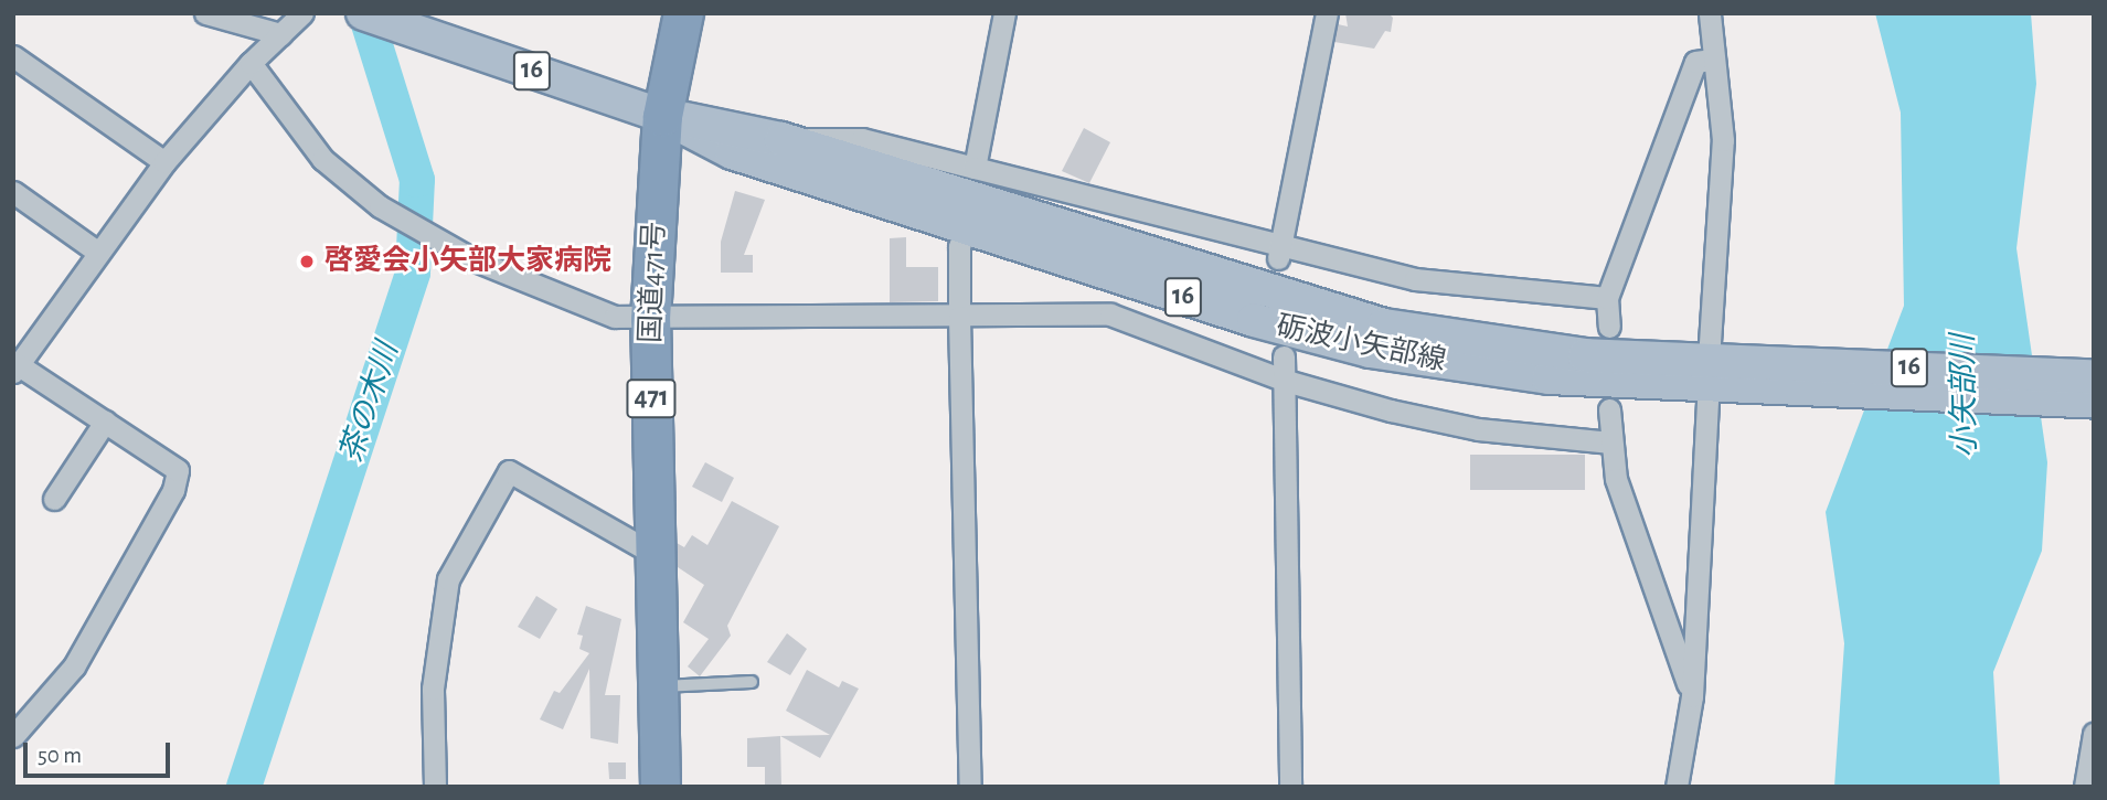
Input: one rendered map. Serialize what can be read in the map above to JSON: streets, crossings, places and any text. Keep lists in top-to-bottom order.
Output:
{
  "streets": {
    "highway": ["国道471号", "471"],
    "main road": ["16", "砺波小矢部線"]
  },
  "crossings": [
    ["国道471号", "砺波小矢部線"]
  ],
  "water": ["小矢部川", "茶の木川"],
  "places": ["啓愛会小矢部大家病院"],
  "scale_bar": "50 m"
}
